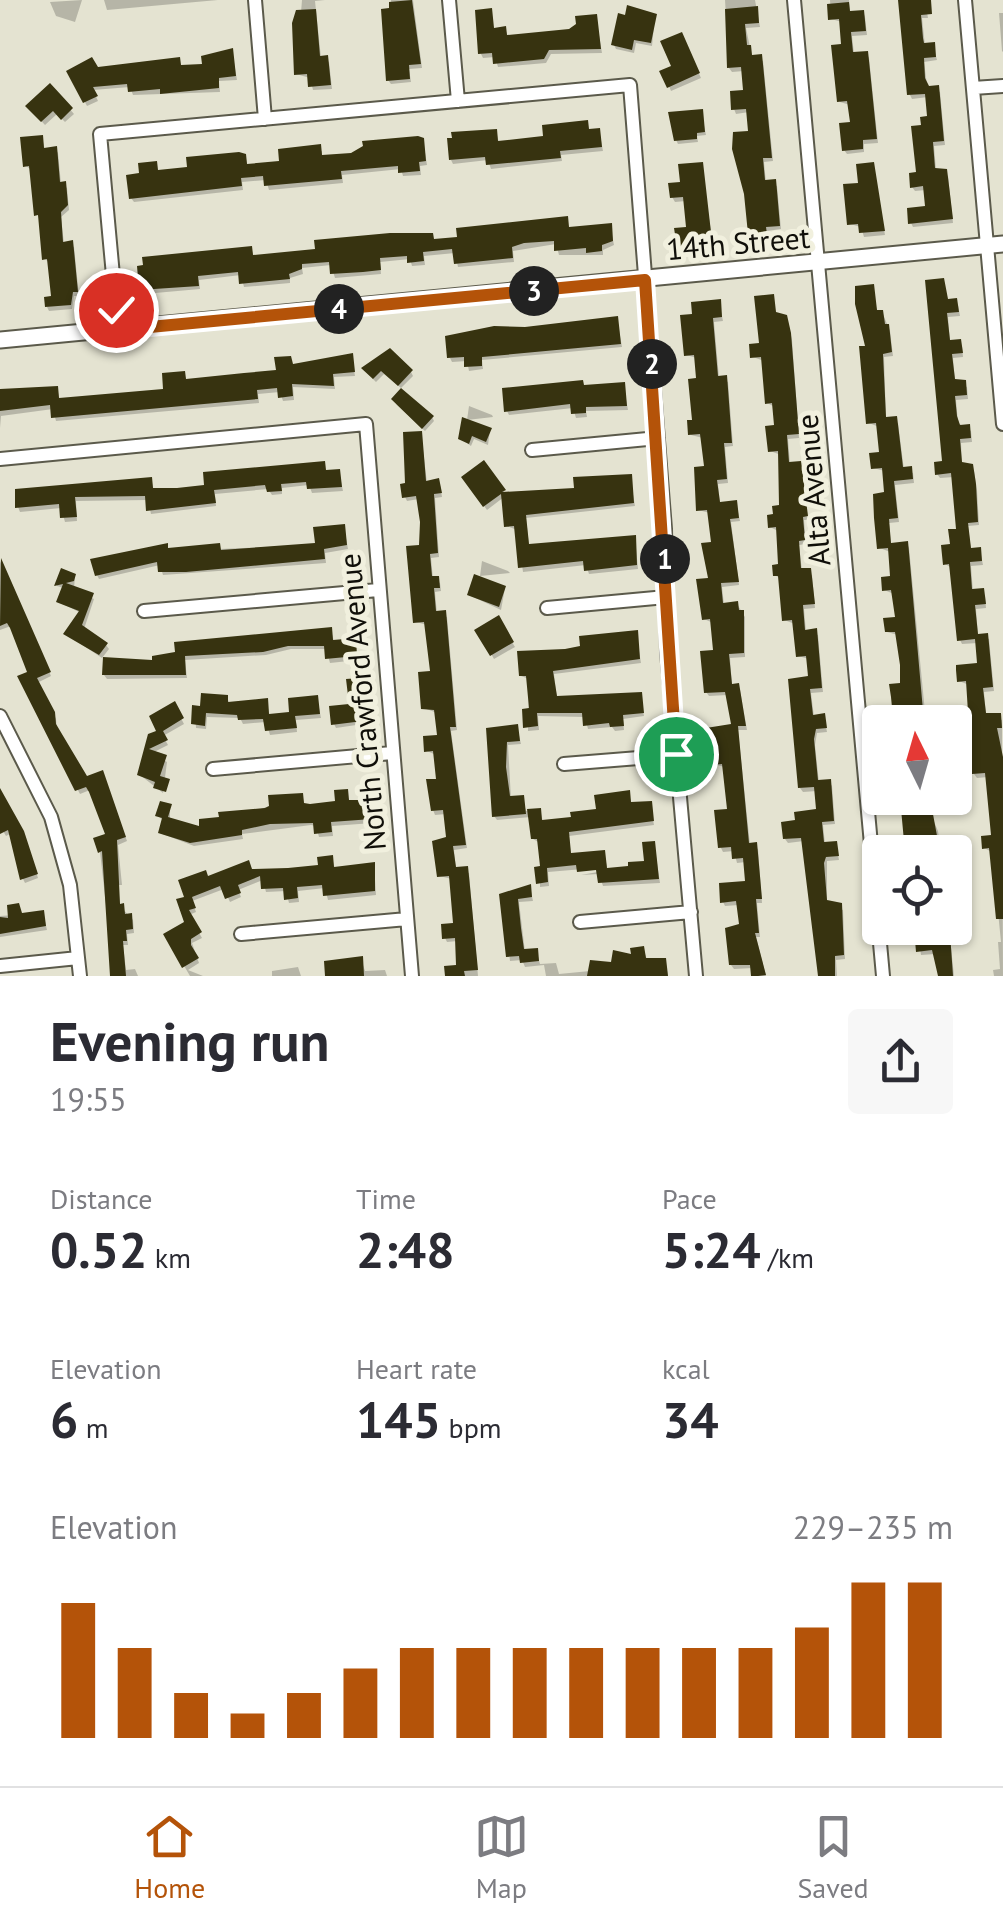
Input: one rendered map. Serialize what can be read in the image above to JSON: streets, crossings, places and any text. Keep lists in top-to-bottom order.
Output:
{
  "streets": {
    "street": ["14th Street", "Alta Avenue", "North Crawford Avenue"]
  },
  "crossings": [
    ["14th Street", "Alta Avenue"]
  ],
  "north": "top",
  "page": {
    "pins": [
      "3",
      "4",
      "2",
      "1"
    ],
    "heading": ["Evening run", "19:55"],
    "stats": [
      ["Distance", "0.52 km"],
      ["Time", "2:48"],
      ["Pace", "5:24 /km"],
      ["Elevation", "6 m"],
      ["Heart rate", "145 bpm"],
      ["kcal", "34"]
    ],
    "chart": ["Elevation", "229–235 m"],
    "tabs": ["Home", "Map", "Saved"]
  }
}
